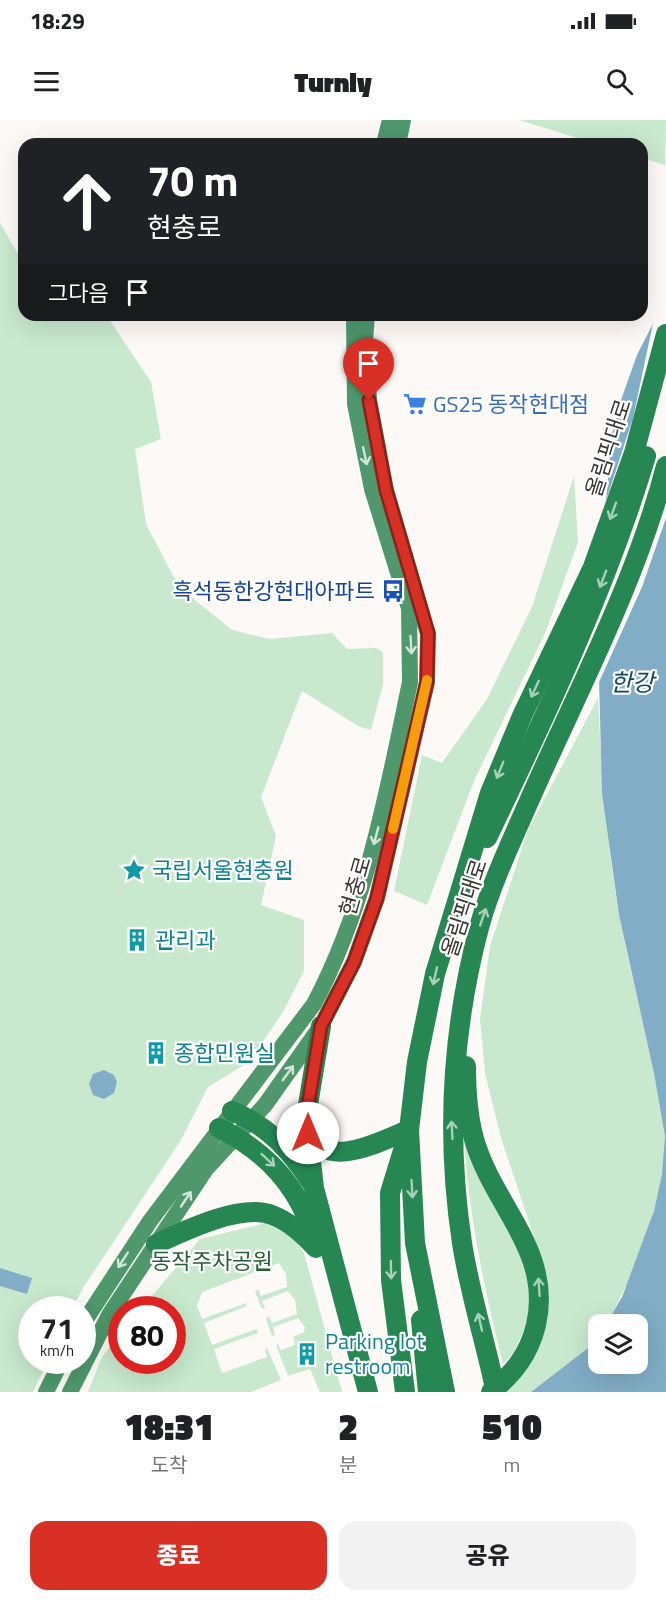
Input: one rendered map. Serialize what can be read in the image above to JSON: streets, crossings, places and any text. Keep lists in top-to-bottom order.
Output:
{
  "streets": {
    "highway": ["올림픽대로"],
    "main road": ["현충로"]
  },
  "water": ["한강"],
  "parks": ["동작주차공원"],
  "places": {
    "supermarket": ["GS25 동작현대점"],
    "bus stop": ["흑석동한강현대아파트"],
    "place": ["국립서울현충원"],
    "building": ["관리과", "종합민원실", "Parking lot restroom"]
  },
  "page": {
    "status": "18:29",
    "header": "Turnly",
    "turn": ["70 m", "현충로"],
    "then": "그다음",
    "speed": "71 km/h",
    "limit": "80",
    "eta": [
      "18:31",
      "도착",
      "2",
      "분",
      "510",
      "m"
    ],
    "buttons": ["종료", "공유"]
  }
}
